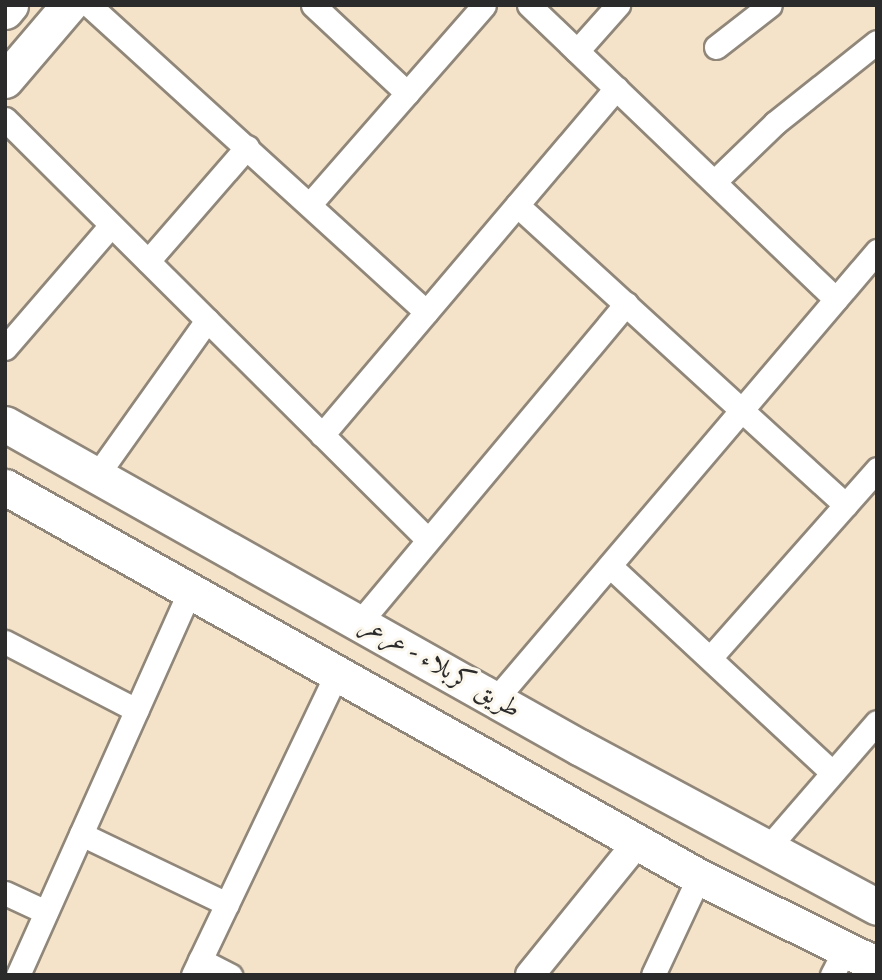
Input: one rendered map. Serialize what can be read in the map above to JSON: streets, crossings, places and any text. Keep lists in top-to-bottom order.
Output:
{
  "streets": {
    "main road": ["طريق كربلاء - عرعر"]
  }
}
